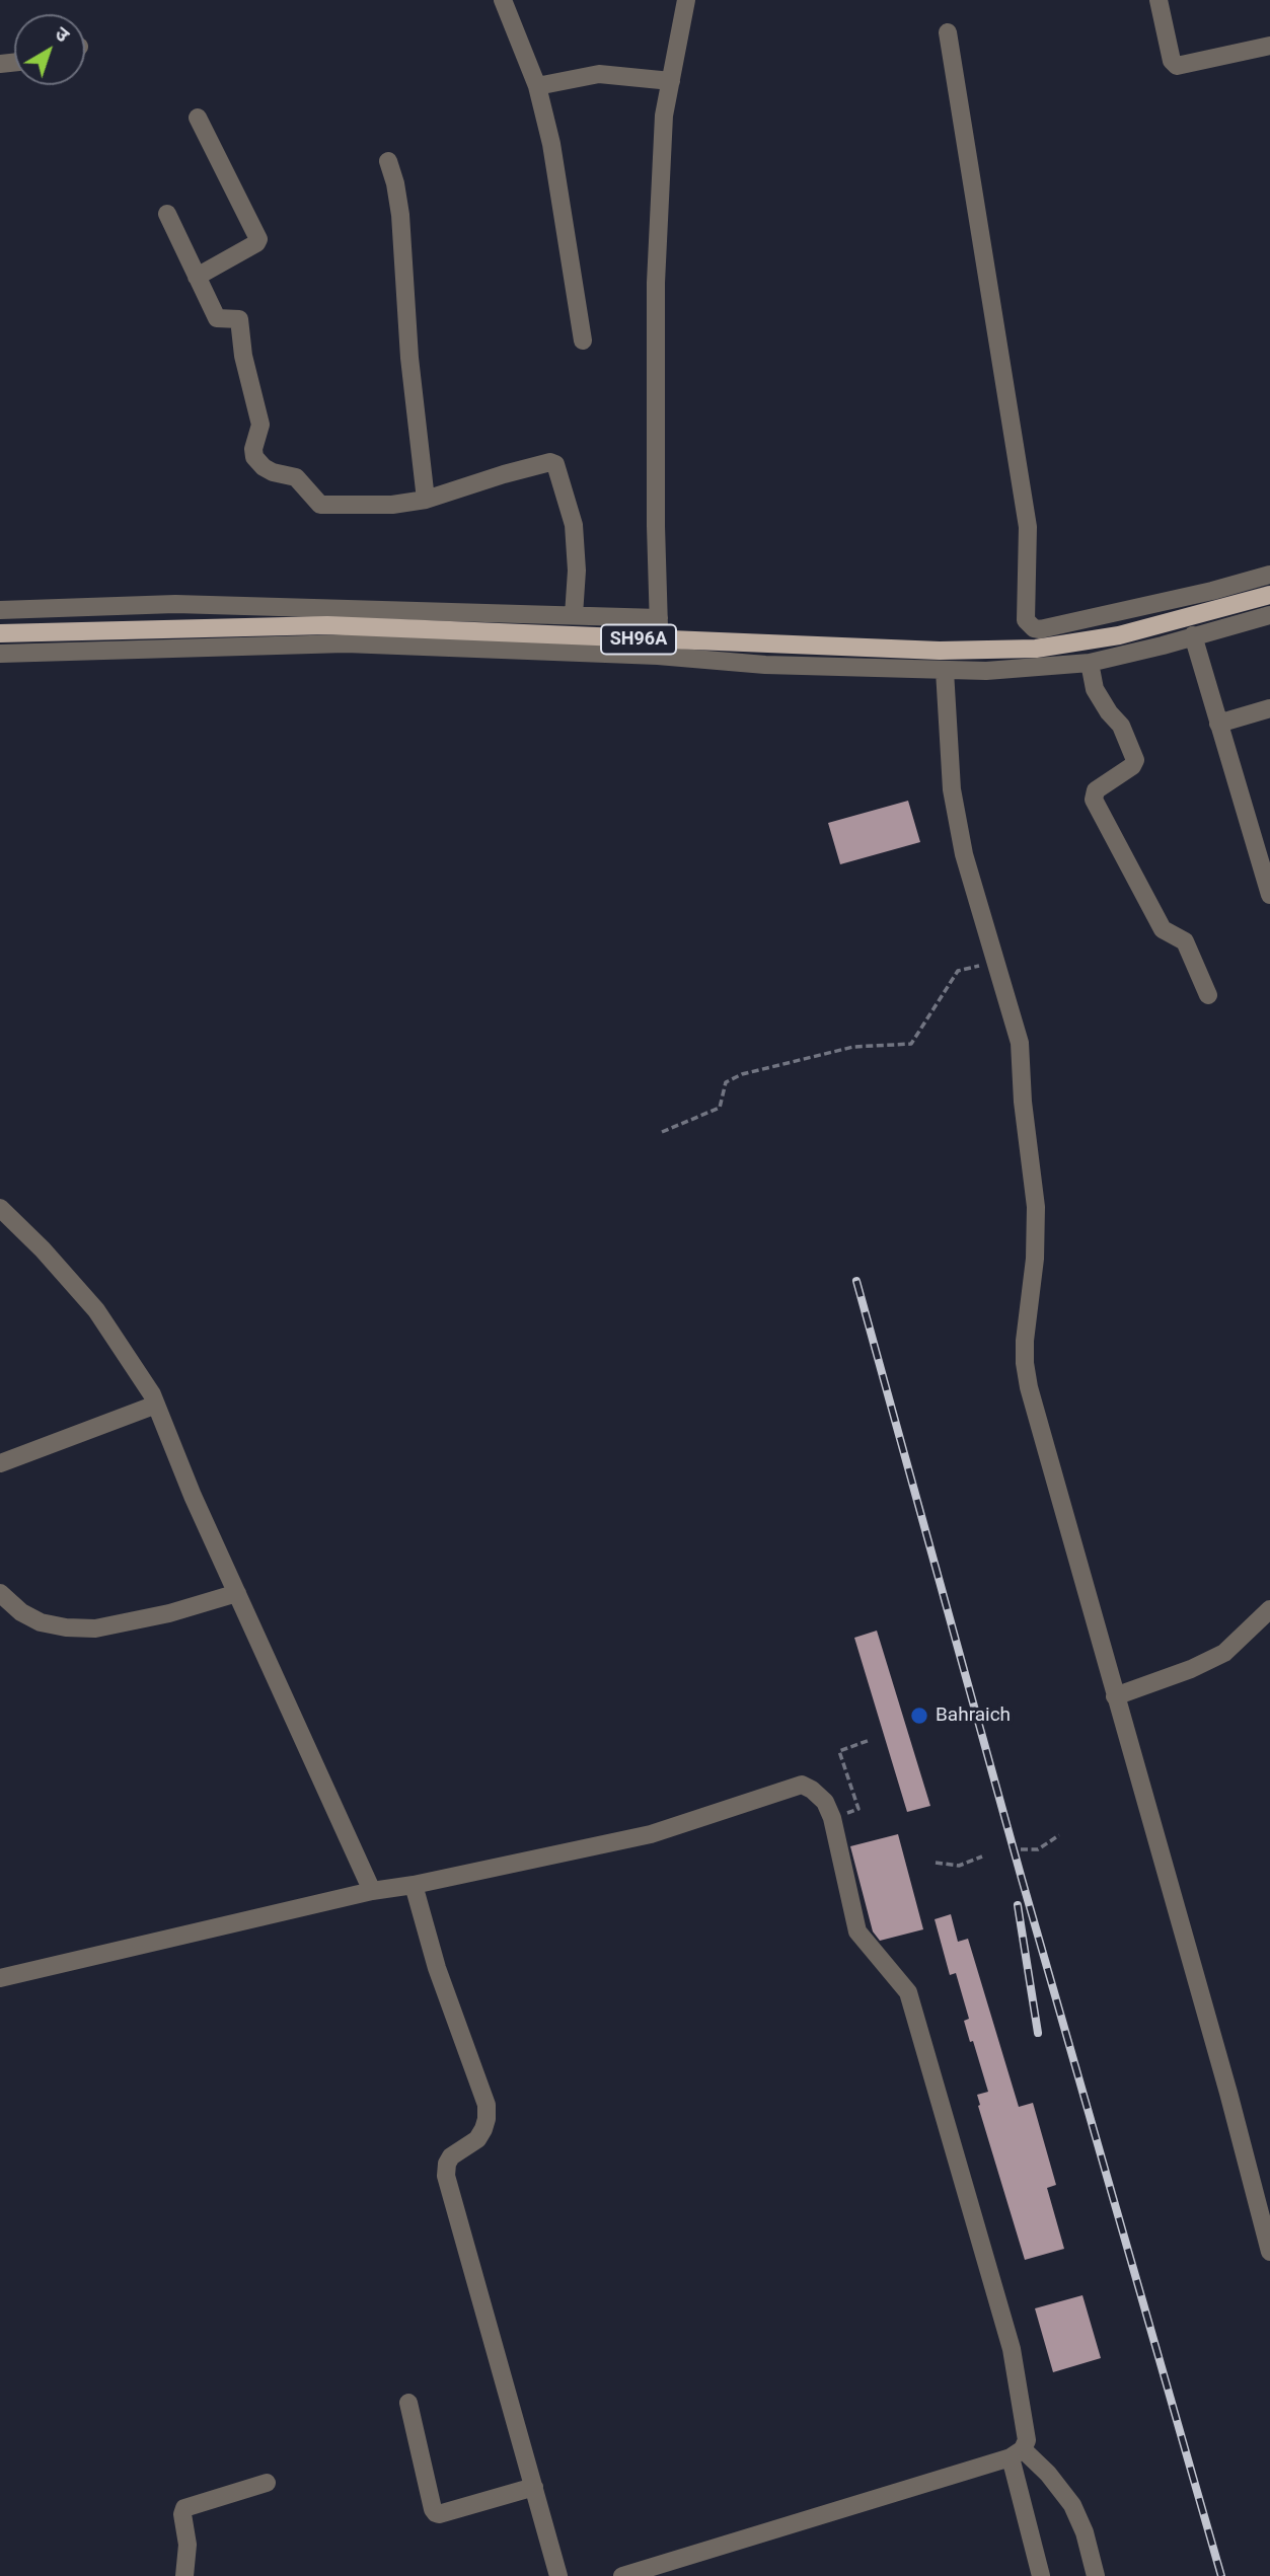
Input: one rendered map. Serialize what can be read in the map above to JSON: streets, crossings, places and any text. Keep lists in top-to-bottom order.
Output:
{
  "streets": {
    "main road": ["SH96A"]
  },
  "places": ["Bahraich"],
  "north": "top right"
}
